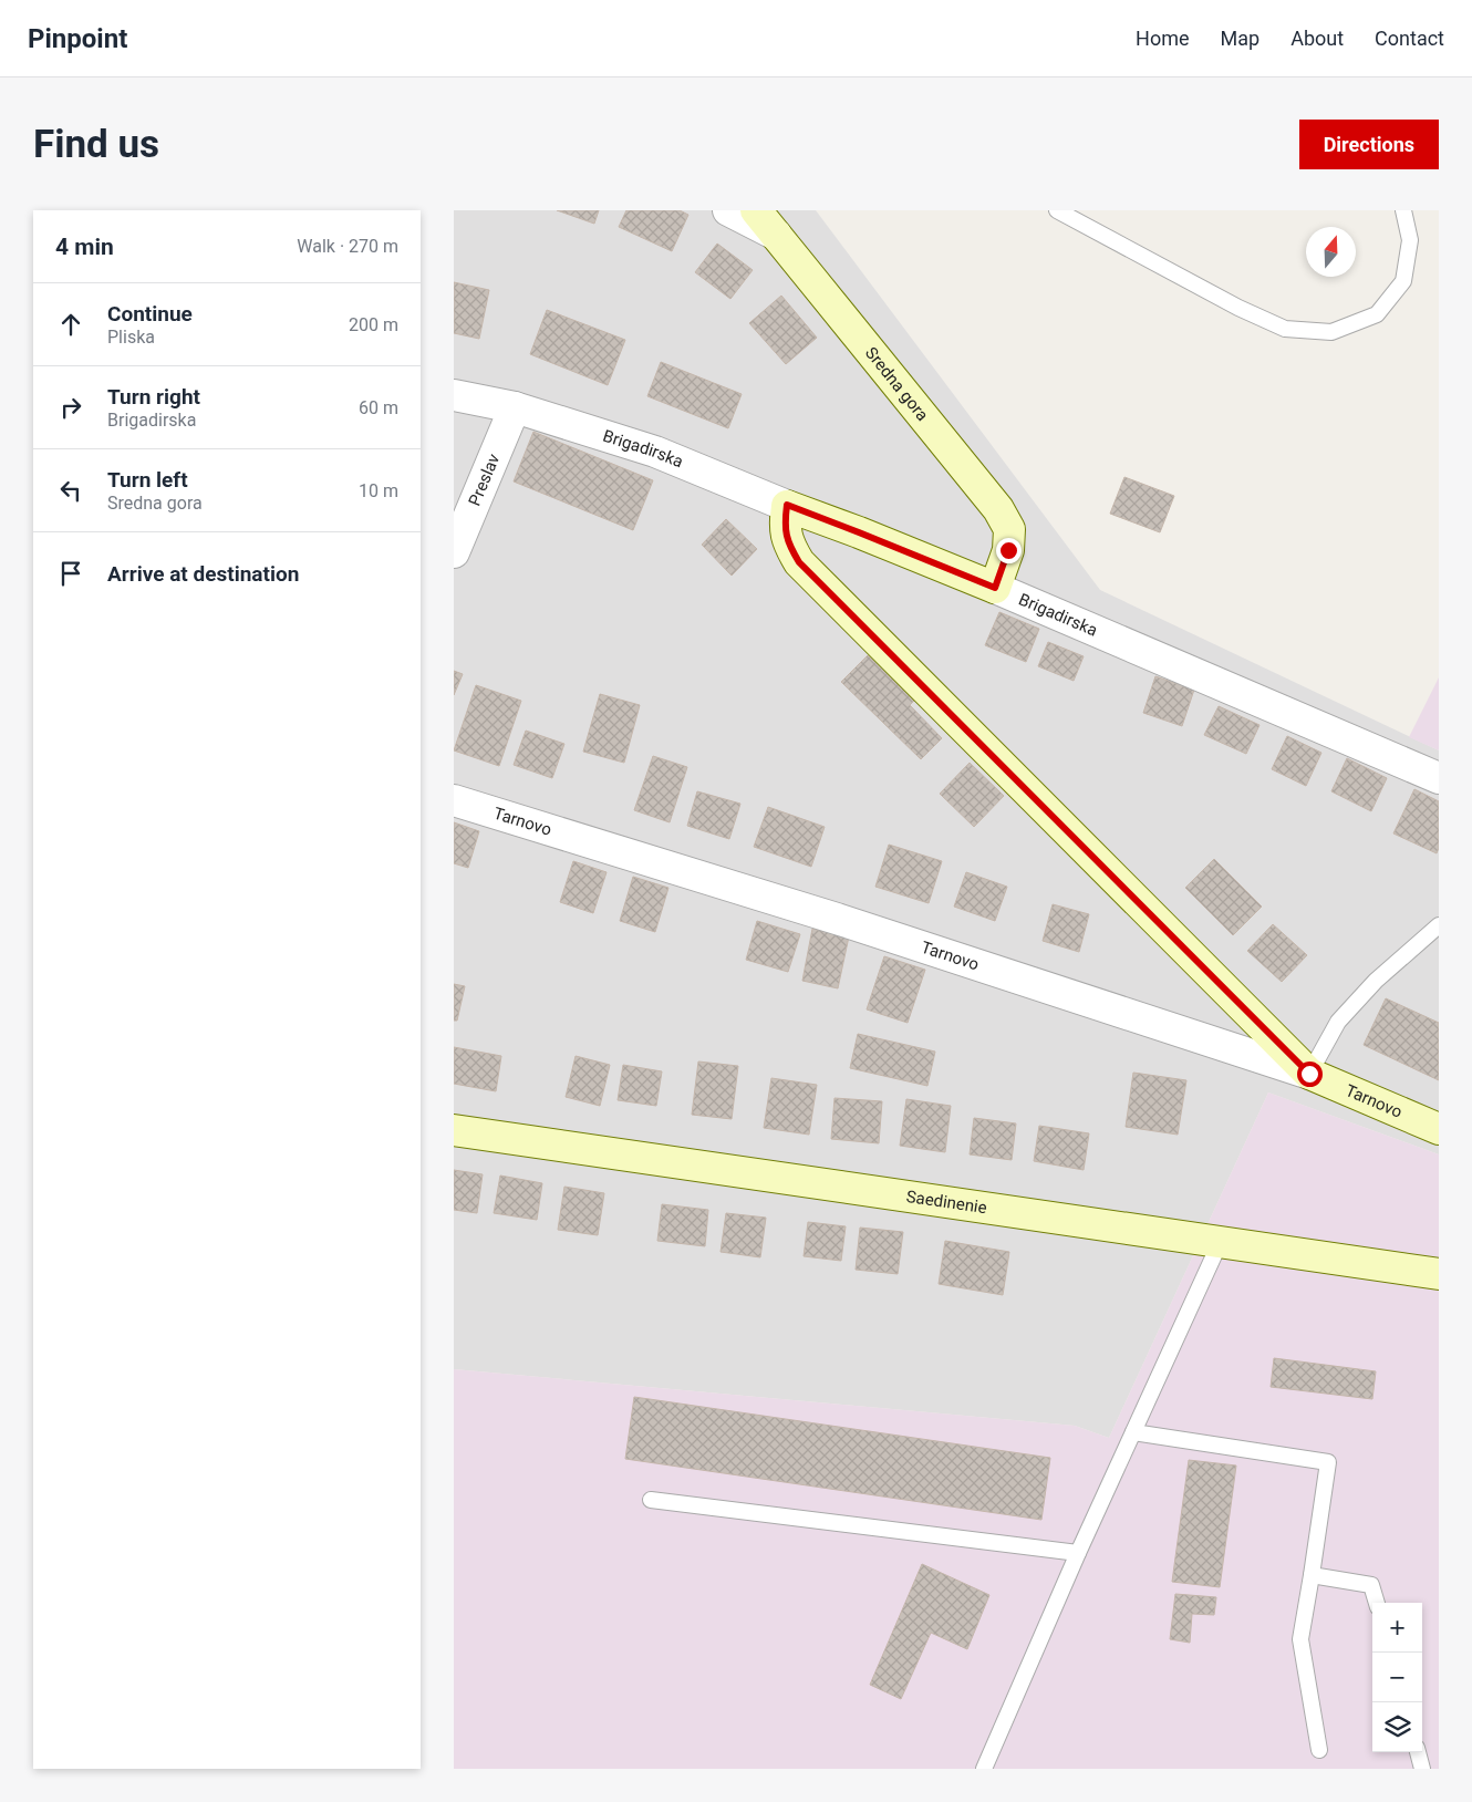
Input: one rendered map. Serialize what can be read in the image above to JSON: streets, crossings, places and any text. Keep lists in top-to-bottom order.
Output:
{
  "streets": {
    "street": [
      "Sredna gora",
      "Brigadirska",
      "Preslav",
      "Tarnovo",
      "Saedinenie"
    ]
  },
  "crossings": [
    ["Sredna gora", "Brigadirska"],
    ["Brigadirska", "Preslav"]
  ],
  "north": "top",
  "page": {
    "header": "Pinpoint",
    "nav": [
      "Home",
      "Map",
      "About",
      "Contact"
    ],
    "buttons": "Directions",
    "title": "Find us",
    "heading": ["4 min", "Walk · 270 m"],
    "list": [
      ["Continue", "Pliska", "200 m"],
      ["Turn right", "Brigadirska", "60 m"],
      ["Turn left", "Sredna gora", "10 m"],
      "Arrive at destination"
    ],
    "map_buttons": ["+", "−"]
  }
}
